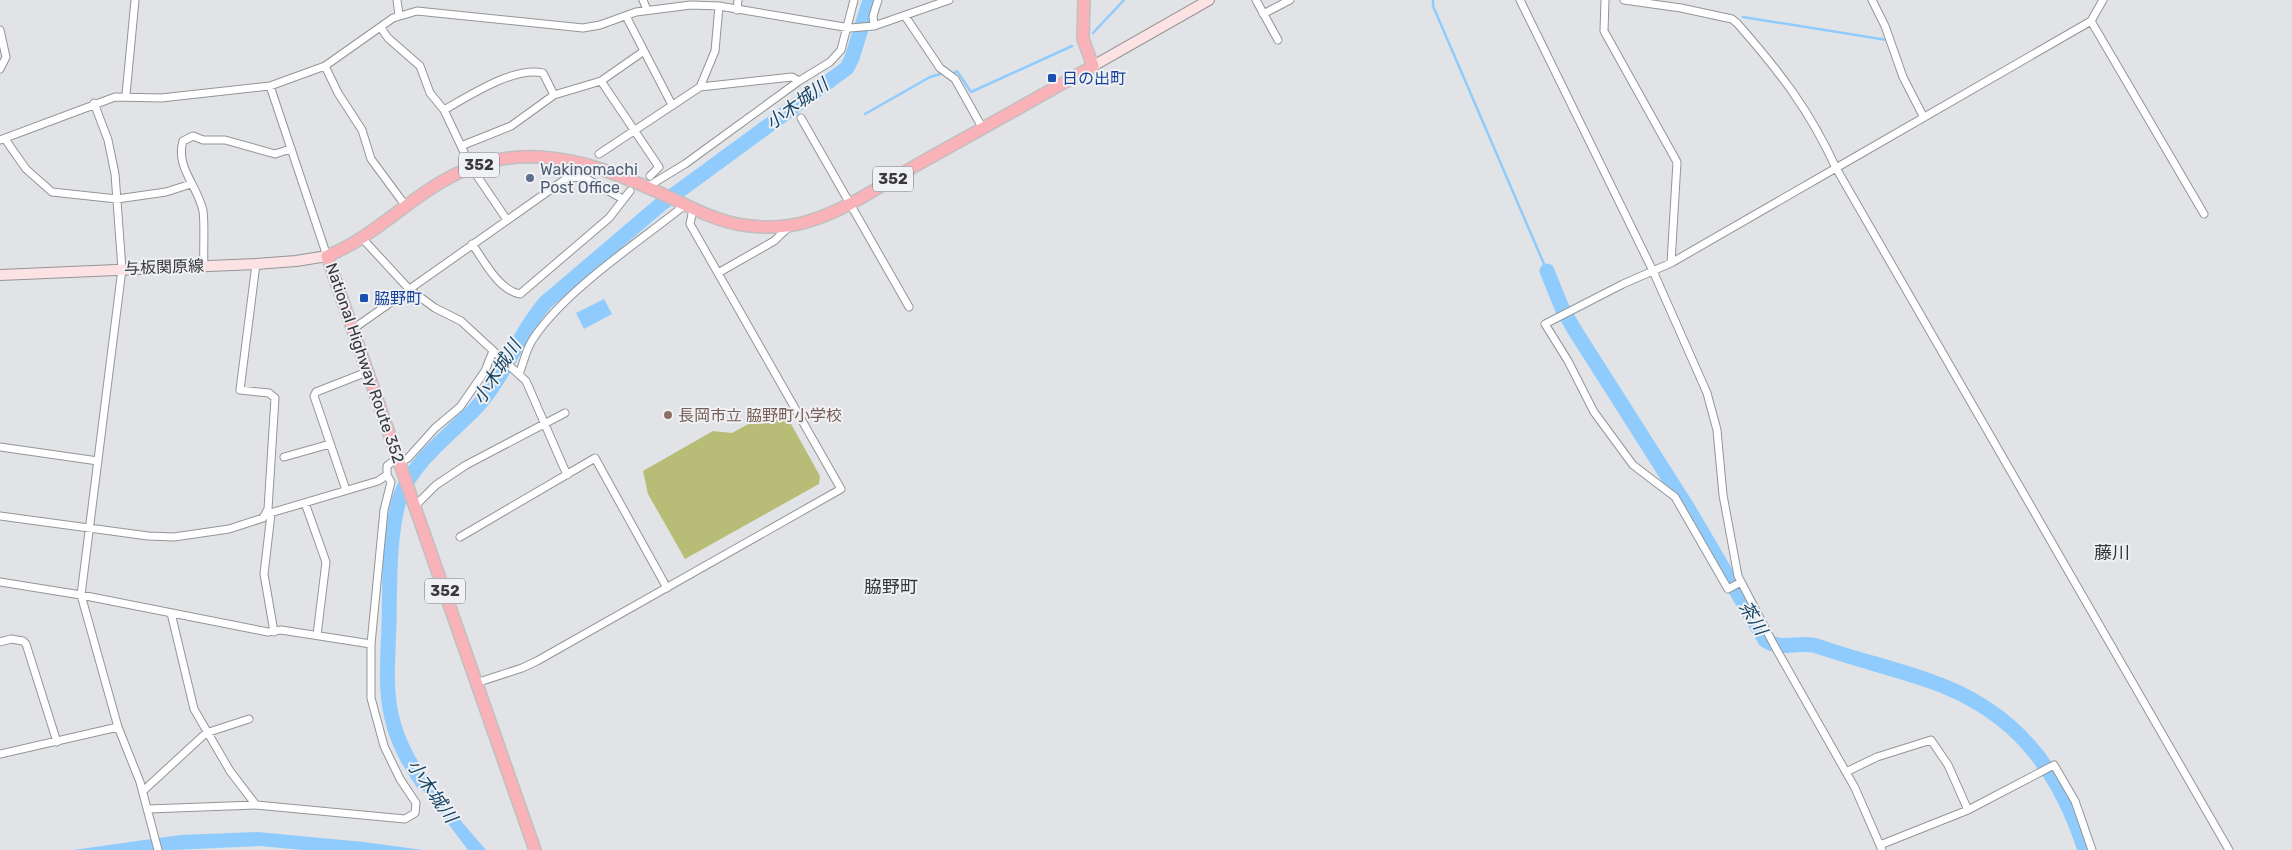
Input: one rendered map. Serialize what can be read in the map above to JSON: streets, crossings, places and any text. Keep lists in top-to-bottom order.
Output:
{
  "streets": {
    "highway": ["352", "National Highway Route 352"],
    "main road": ["与板関原線"]
  },
  "crossings": [
    ["与板関原線", "National Highway Route 352"]
  ],
  "districts": ["藤川", "脇野町"],
  "water": ["小木城川", "茶川"],
  "places": {
    "transit": ["日の出町", "脇野町"],
    "other": ["Wakinomachi Post Office", "長岡市立 脇野町小学校"]
  }
}
